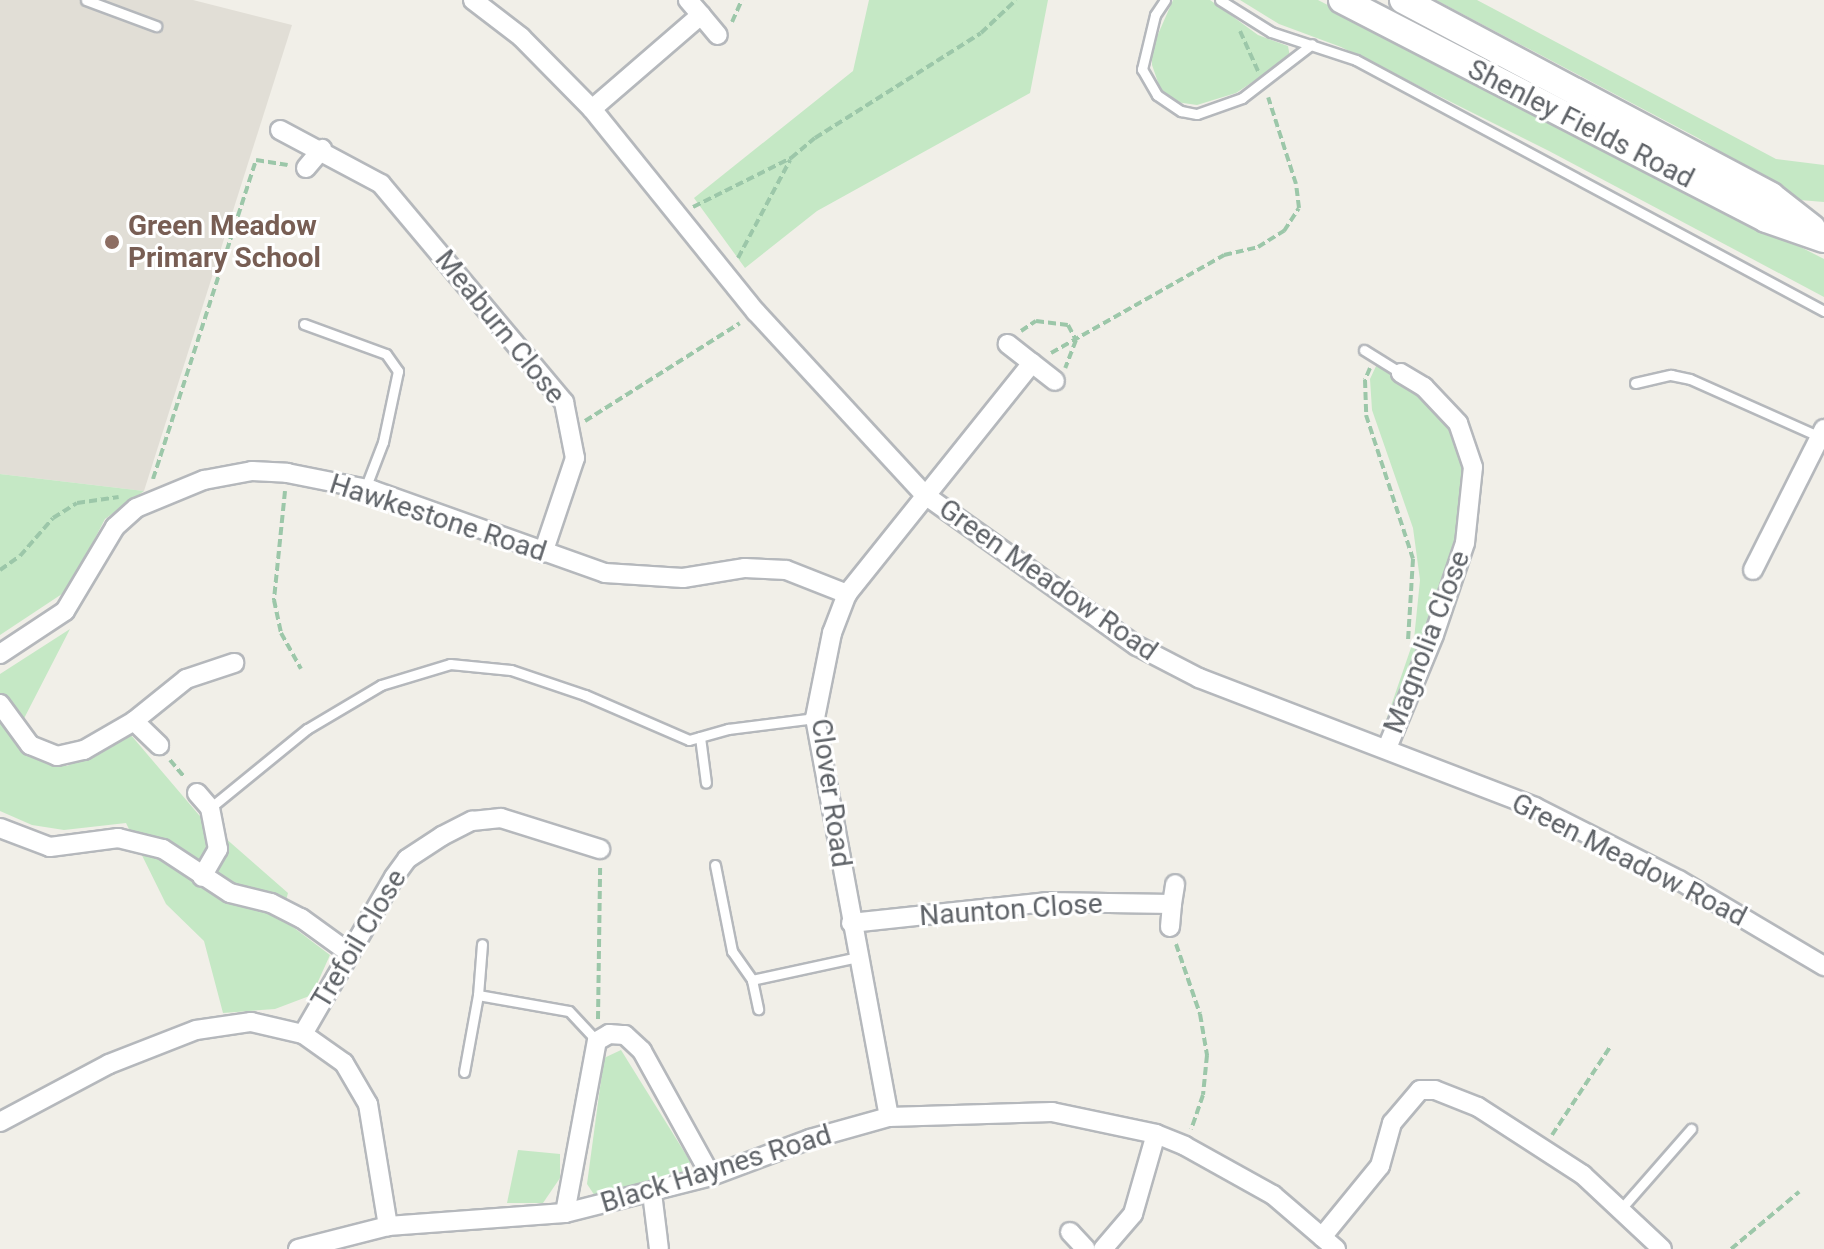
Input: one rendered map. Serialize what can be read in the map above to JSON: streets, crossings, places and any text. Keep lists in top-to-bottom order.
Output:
{
  "streets": {
    "street": [
      "Shenley Fields Road",
      "Meaburn Close",
      "Hawkestone Road",
      "Green Meadow Road",
      "Magnolia Close",
      "Clover Road",
      "Naunton Close",
      "Trefoil Close",
      "Black Haynes Road"
    ]
  },
  "crossings": [
    ["Meaburn Close", "Hawkestone Road"],
    ["Hawkestone Road", "Clover Road"],
    ["Green Meadow Road", "Magnolia Close"],
    ["Green Meadow Road", "Clover Road"],
    ["Clover Road", "Naunton Close"],
    ["Clover Road", "Black Haynes Road"]
  ],
  "places": ["Green Meadow Primary School"]
}
